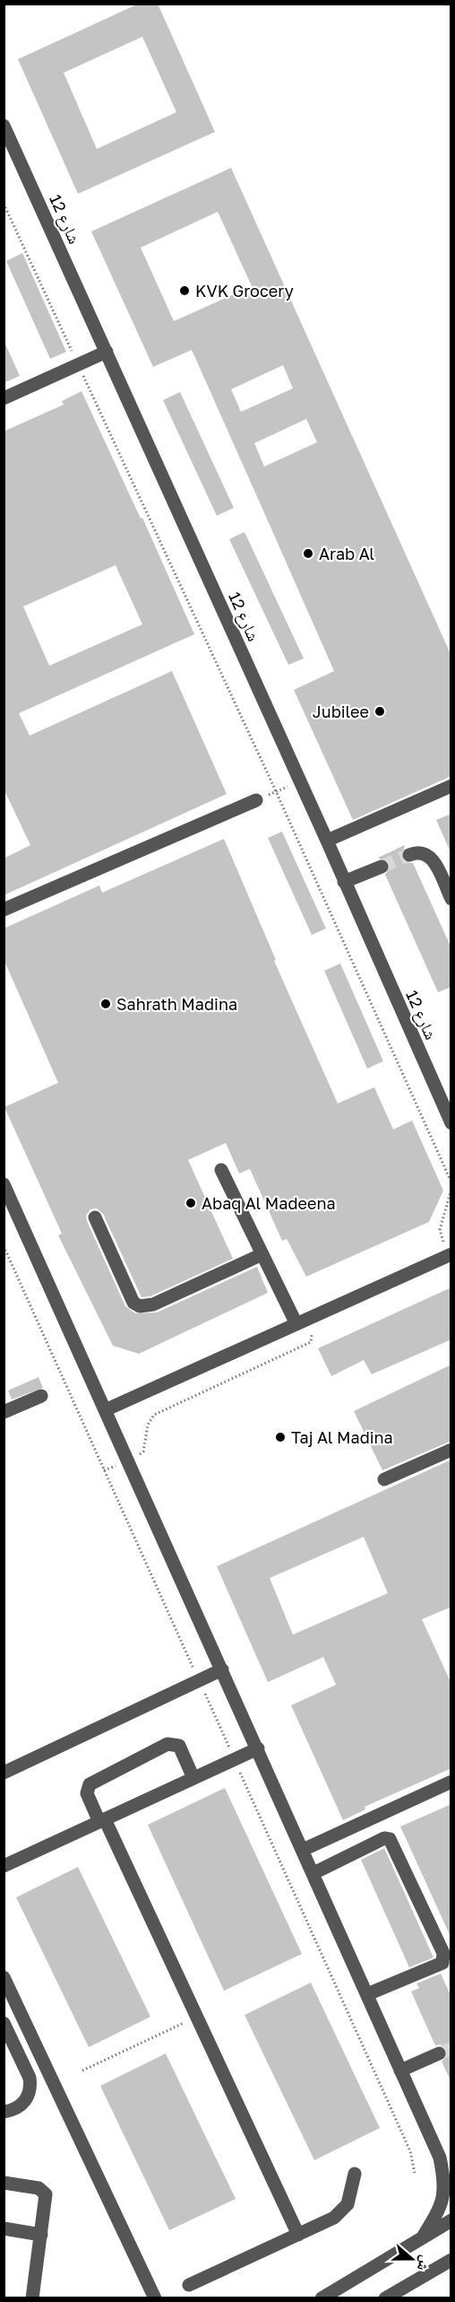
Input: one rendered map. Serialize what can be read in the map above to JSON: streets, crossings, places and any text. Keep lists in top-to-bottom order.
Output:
{
  "streets": {
    "street": ["شارع 12"]
  },
  "places": [
    "KVK Grocery",
    "Arab Al",
    "Jubilee",
    "Sahrath Madina",
    "Abaq Al Madeena",
    "Taj Al Madina"
  ],
  "north": "right"
}
